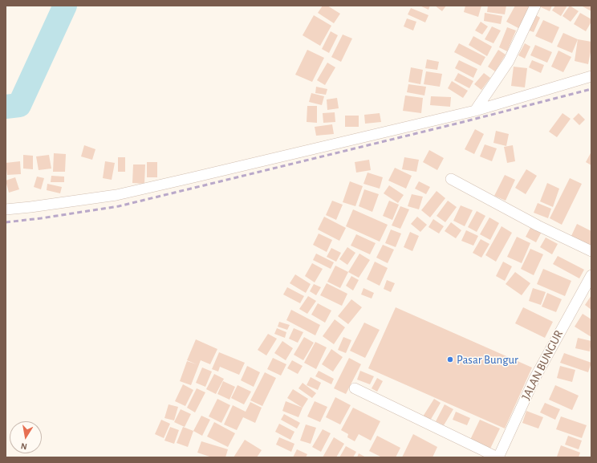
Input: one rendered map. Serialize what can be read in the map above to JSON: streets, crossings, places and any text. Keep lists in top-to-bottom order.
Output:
{
  "streets": {
    "street": ["JALAN BUNGUR"]
  },
  "places": ["Pasar Bungur"],
  "north": "bottom"
}
